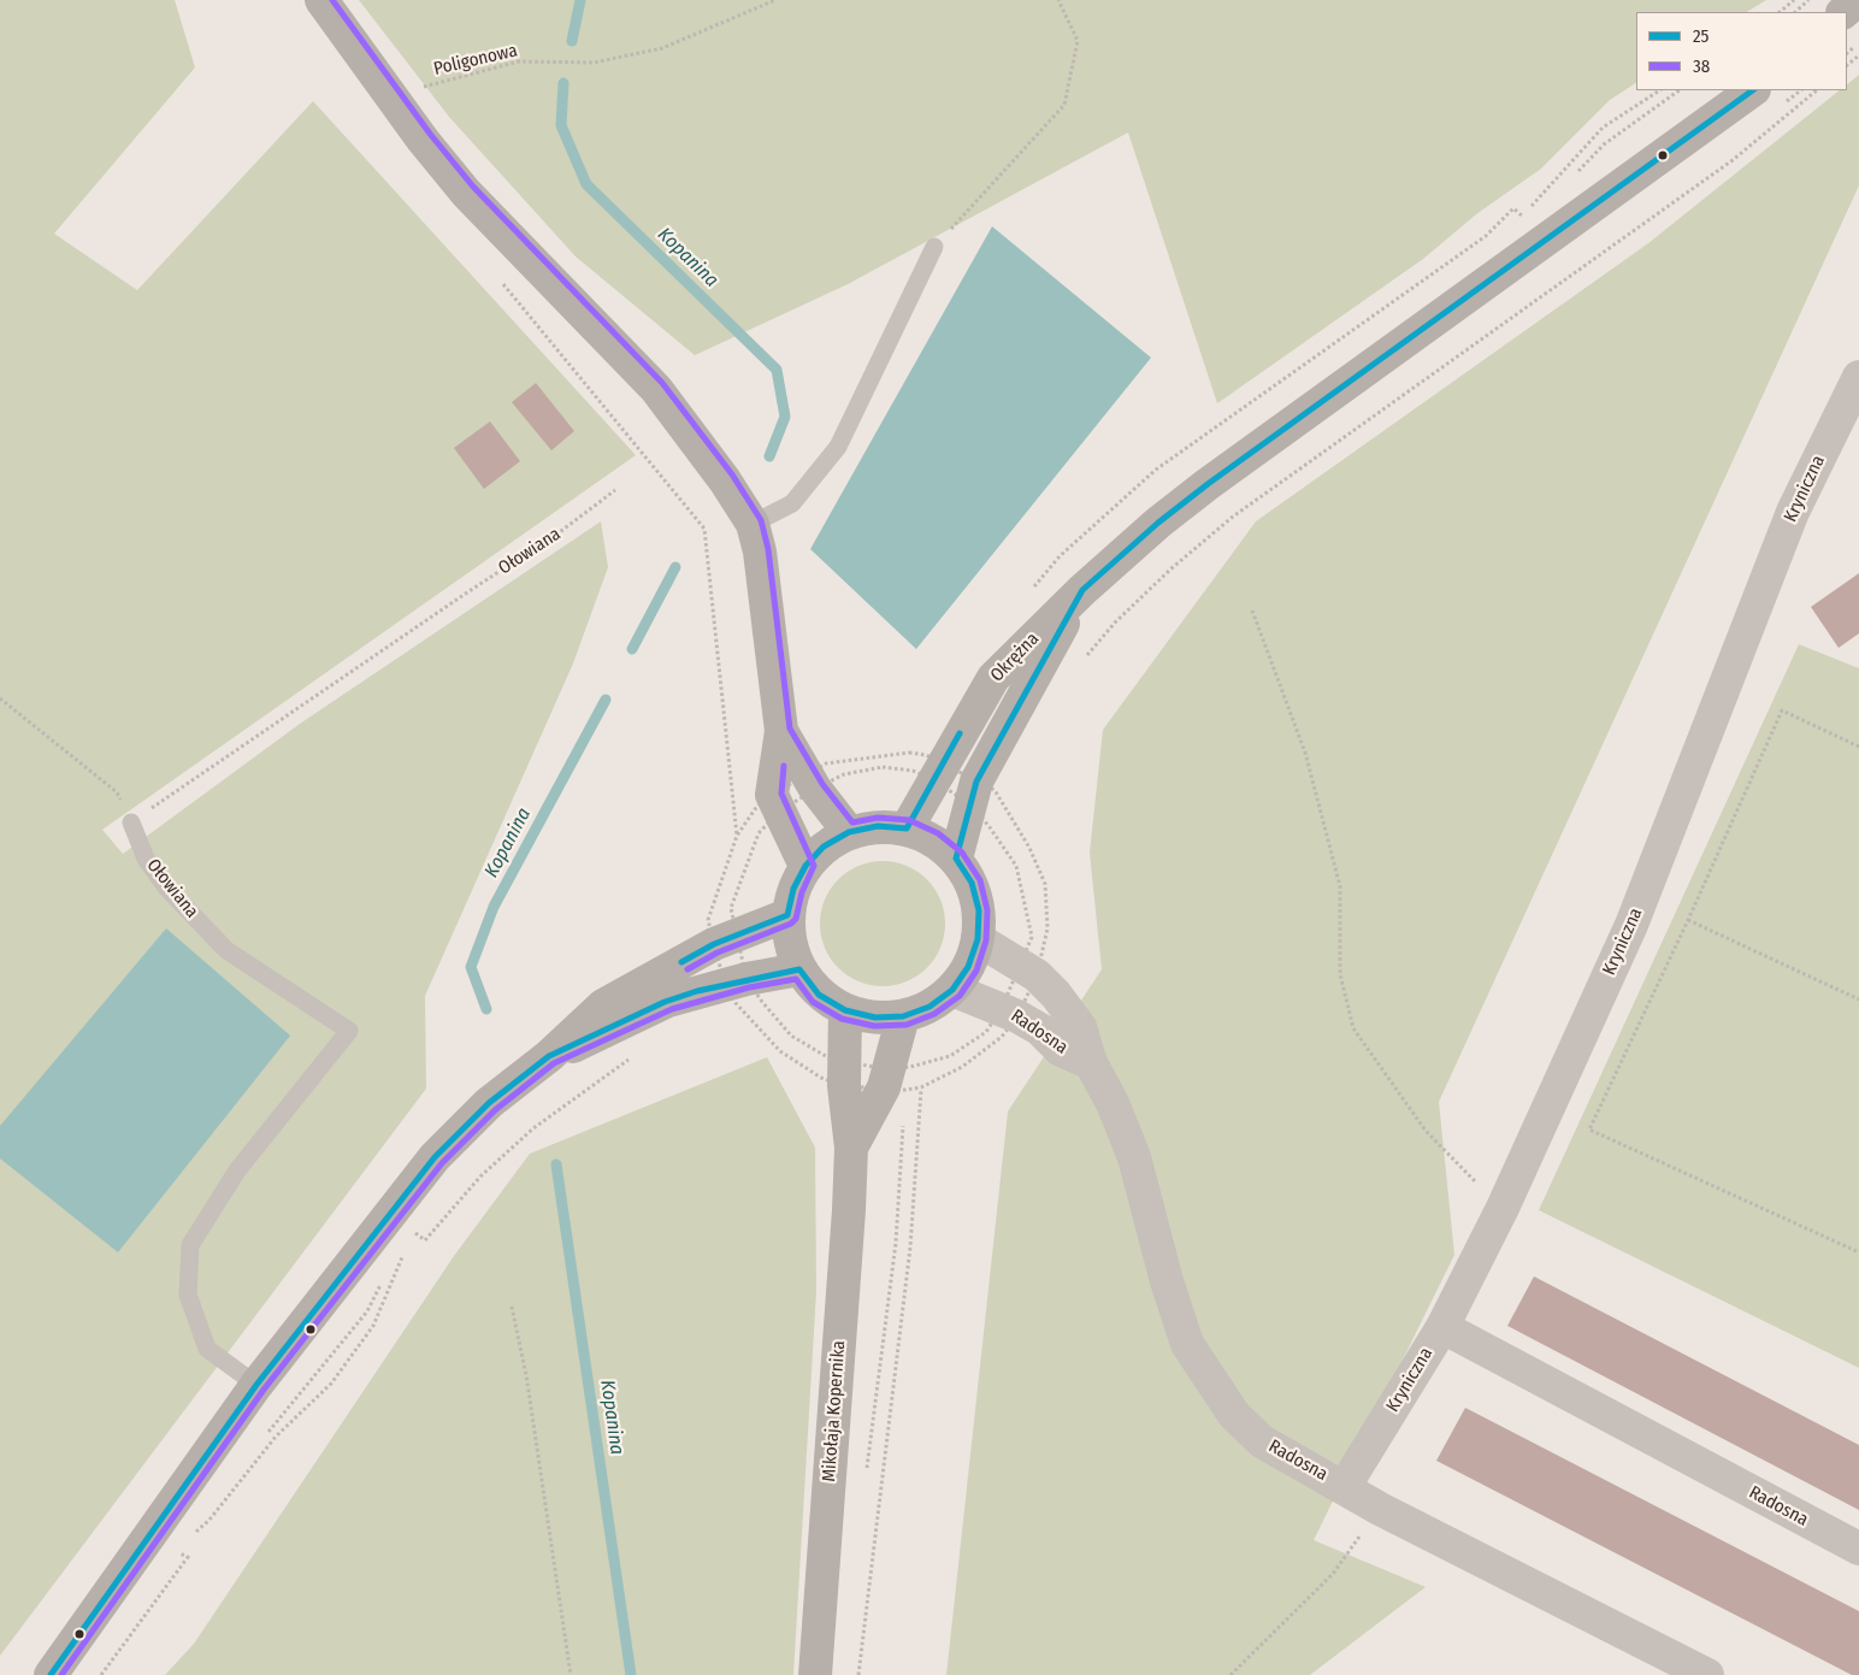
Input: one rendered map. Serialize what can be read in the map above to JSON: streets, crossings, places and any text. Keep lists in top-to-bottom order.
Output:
{
  "streets": {
    "street": [
      "Kryniczna",
      "Okrężna",
      "Radosna",
      "Mikołaja Kopernika"
    ],
    "lane": ["Ołowiana"],
    "path": ["Poligonowa"]
  },
  "crossings": [
    ["Kryniczna", "Radosna"],
    ["Okrężna", "Radosna"],
    ["Okrężna", "Mikołaja Kopernika"],
    ["Radosna", "Mikołaja Kopernika"]
  ],
  "water": ["Kopanina"],
  "lines": ["transit line 38", "transit line 25"],
  "legend": ["25", "38"]
}
